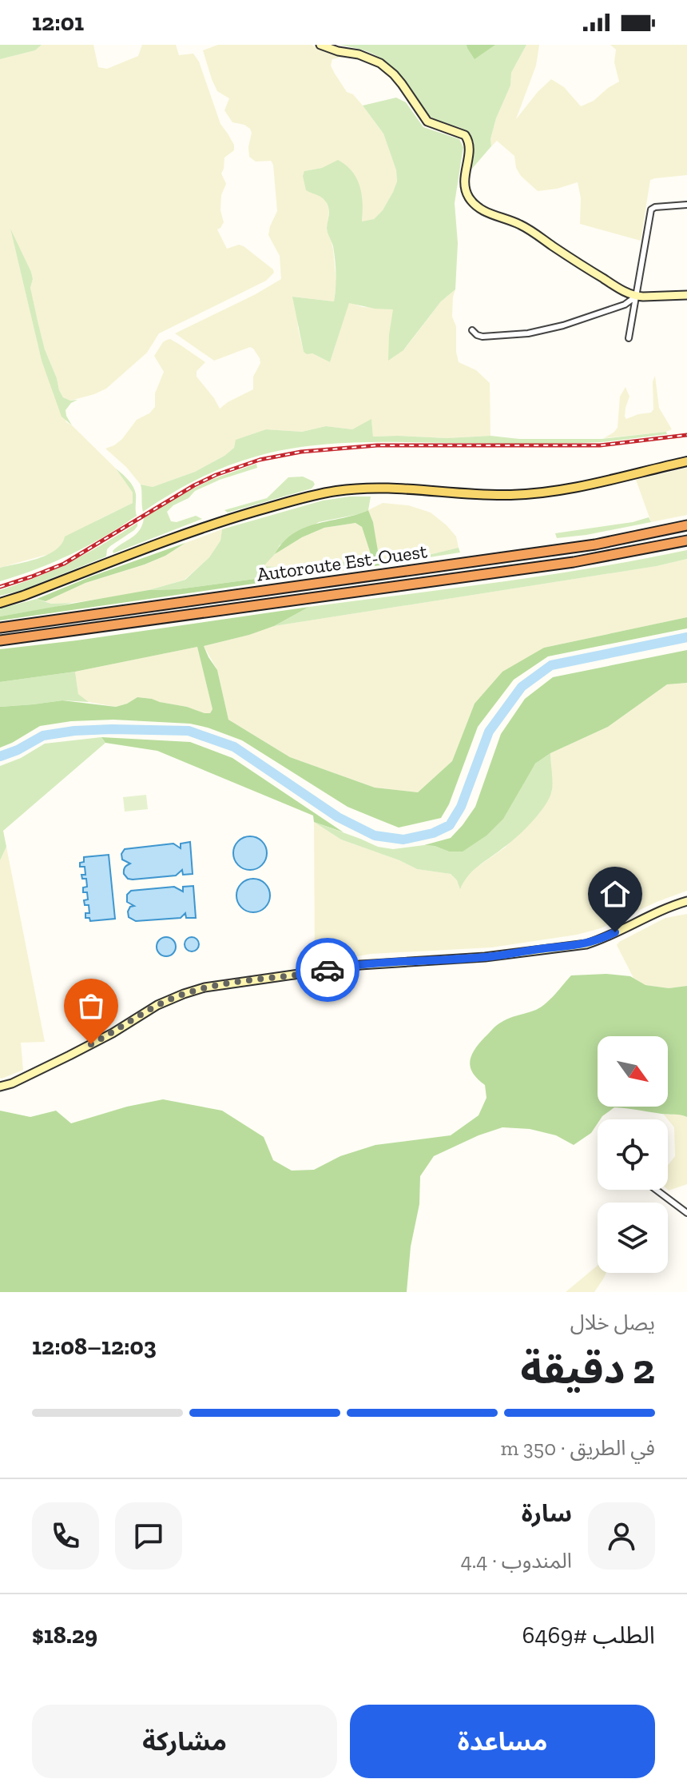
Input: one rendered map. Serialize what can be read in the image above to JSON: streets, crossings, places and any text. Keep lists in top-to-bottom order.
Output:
{
  "streets": {
    "highway": ["Autoroute Est-Ouest"]
  },
  "north": "bottom right",
  "page": {
    "status": "12:01",
    "heading": ["2 دقيقة", "يصل خلال", "12:03–12:08"],
    "panel": [
      "سارة",
      "المندوب · 4.4",
      "الطلب #6469",
      "$18.29"
    ],
    "bar": "في الطريق · 350 m",
    "buttons": ["مساعدة", "مشاركة"]
  }
}
